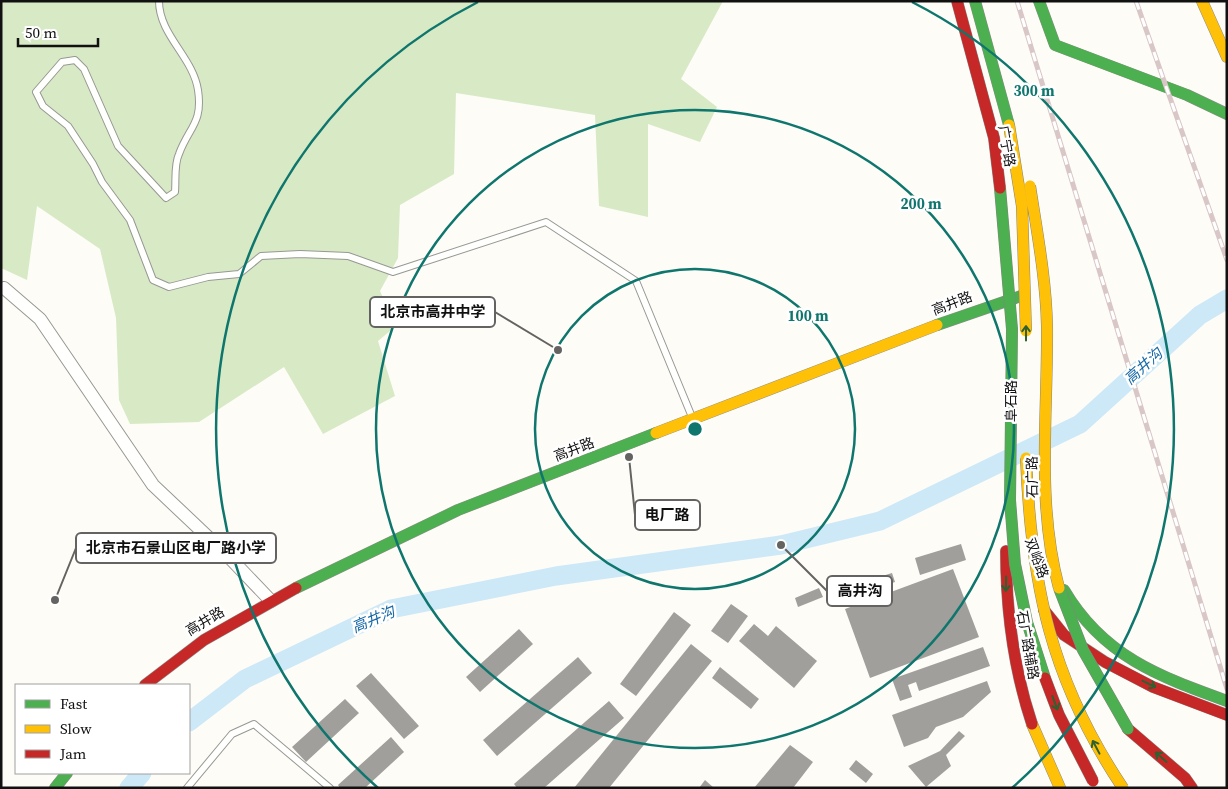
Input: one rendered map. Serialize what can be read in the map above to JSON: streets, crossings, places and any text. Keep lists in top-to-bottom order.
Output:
{
  "streets": {
    "main road": [
      "广宁路",
      "高井路",
      "阜石路",
      "石广路",
      "双峪路",
      "石广路辅路"
    ]
  },
  "crossings": [
    ["广宁路", "高井路"],
    ["广宁路", "阜石路"],
    ["广宁路", "双峪路"],
    ["高井路", "双峪路"],
    ["双峪路", "石广路辅路"]
  ],
  "water": ["高井沟"],
  "places": [
    "北京市高井中学",
    "电厂路",
    "高井沟",
    "北京市石景山区电厂路小学"
  ],
  "legend": ["Fast", "Slow", "Jam"],
  "scale_bar": "50 m",
  "rings": ["300 m", "200 m", "100 m"]
}
